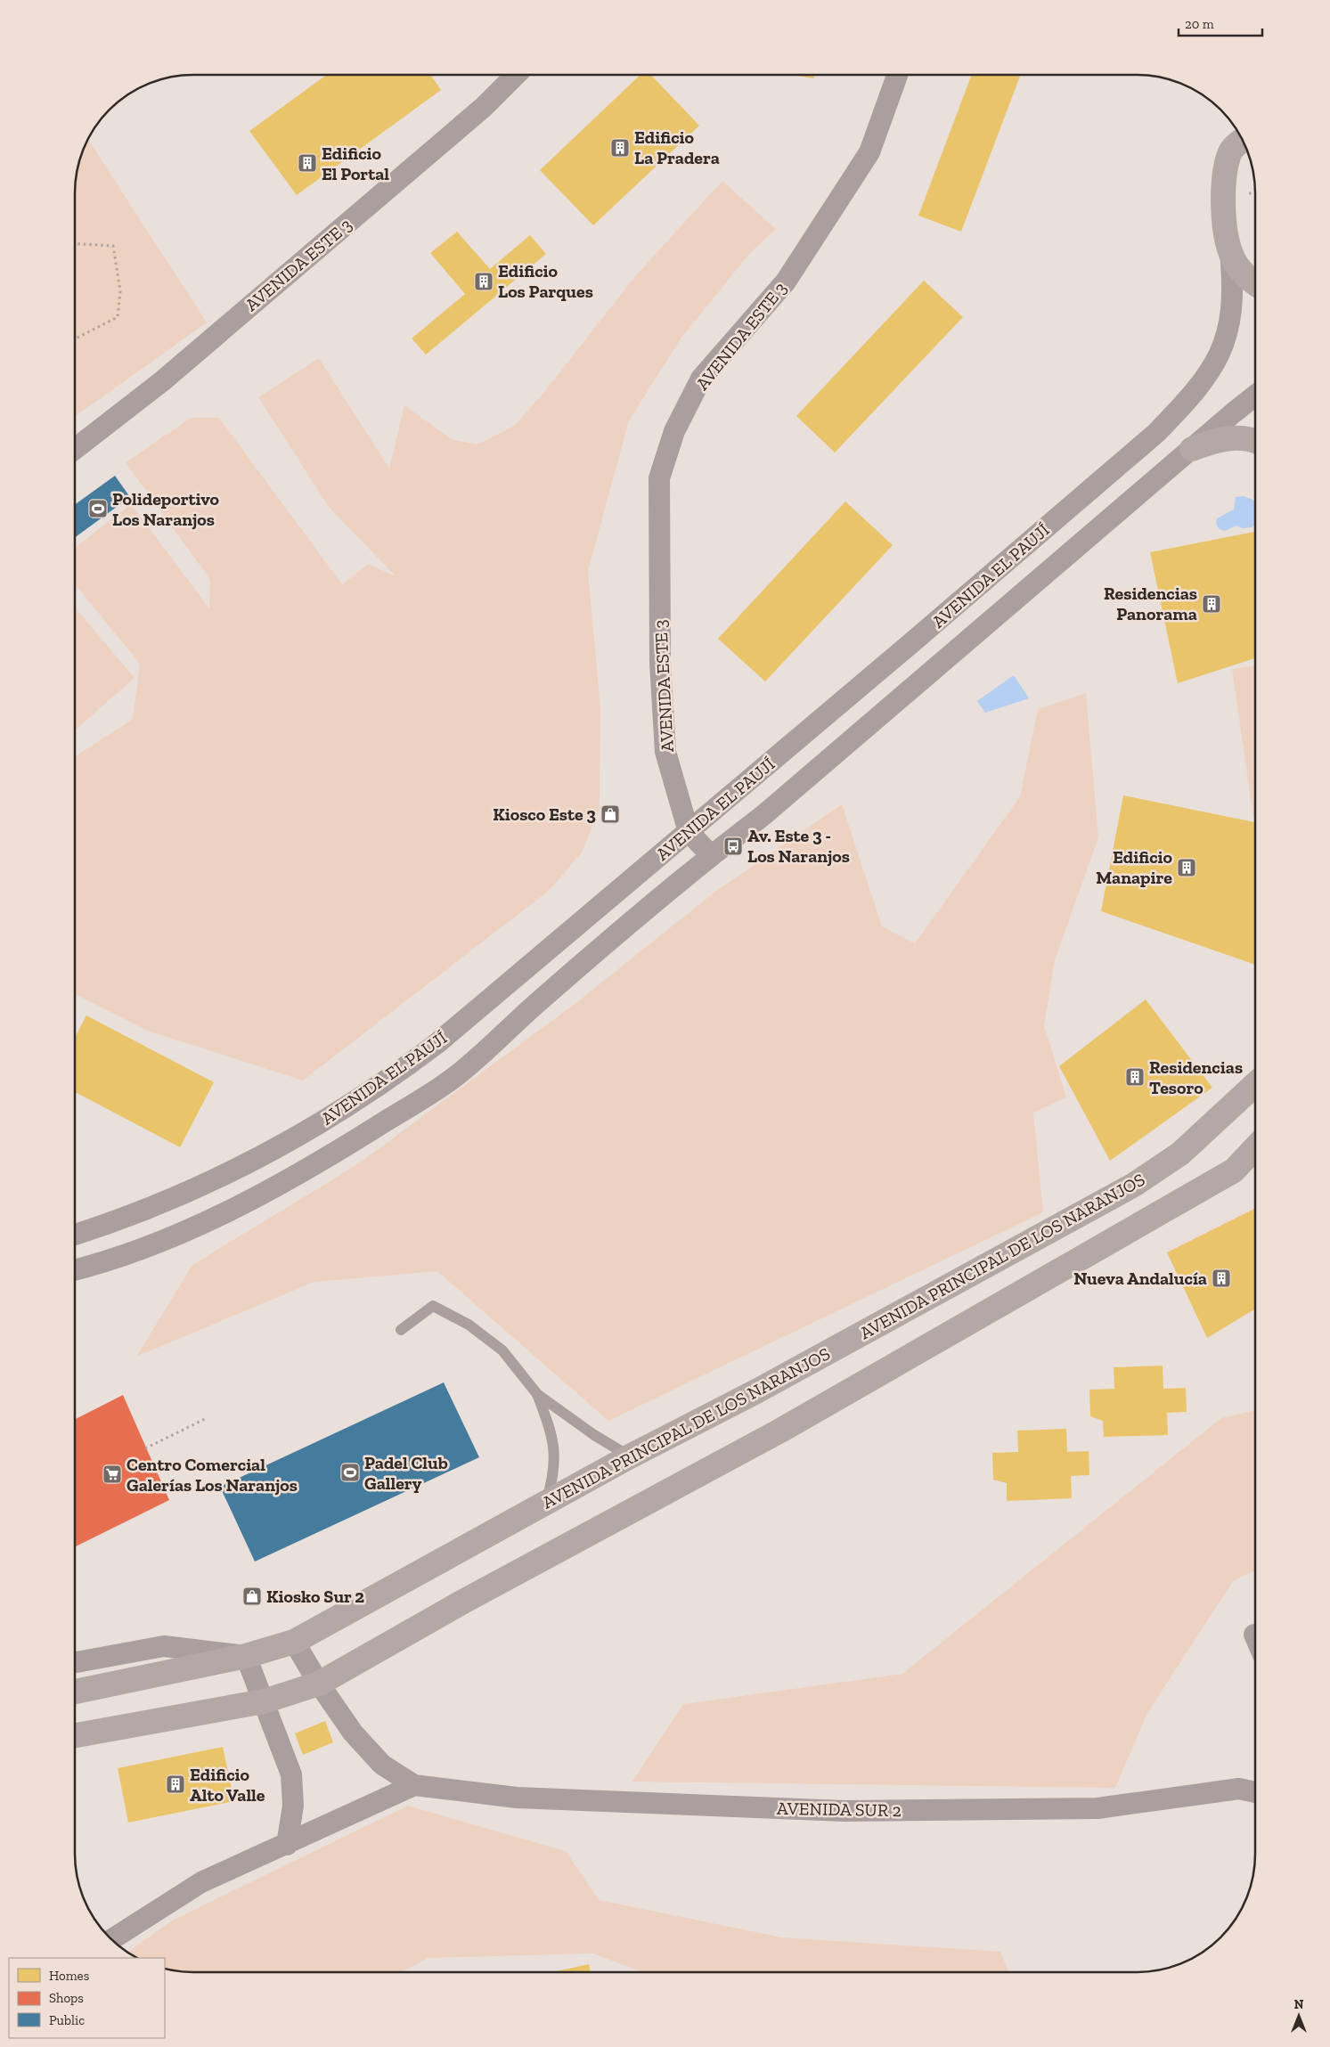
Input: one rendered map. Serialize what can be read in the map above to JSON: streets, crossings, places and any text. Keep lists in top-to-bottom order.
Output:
{
  "streets": {
    "main road": ["AVENIDA PRINCIPAL DE LOS NARANJOS"],
    "street": ["AVENIDA ESTE 3", "AVENIDA EL PAUJÍ", "AVENIDA SUR 2"]
  },
  "crossings": [
    ["AVENIDA ESTE 3", "AVENIDA EL PAUJÍ"],
    ["AVENIDA PRINCIPAL DE LOS NARANJOS", "AVENIDA SUR 2"]
  ],
  "places": {
    "building": [
      "Edificio La Pradera",
      "Edificio El Portal",
      "Edificio Los Parques",
      "Residencias Panorama",
      "Edificio Manapire",
      "Residencias Tesoro",
      "Nueva Andalucía",
      "Edificio Alto Valle"
    ],
    "sports": ["Polideportivo Los Naranjos", "Padel Club Gallery"],
    "shop": ["Kiosco Este 3", "Kiosko Sur 2"],
    "bus stop": ["Av. Este 3 - Los Naranjos"],
    "supermarket": ["Centro Comercial Galerías Los Naranjos"]
  },
  "legend": ["Homes", "Shops", "Public"],
  "scale_bar": "20 m",
  "north": "top"
}
